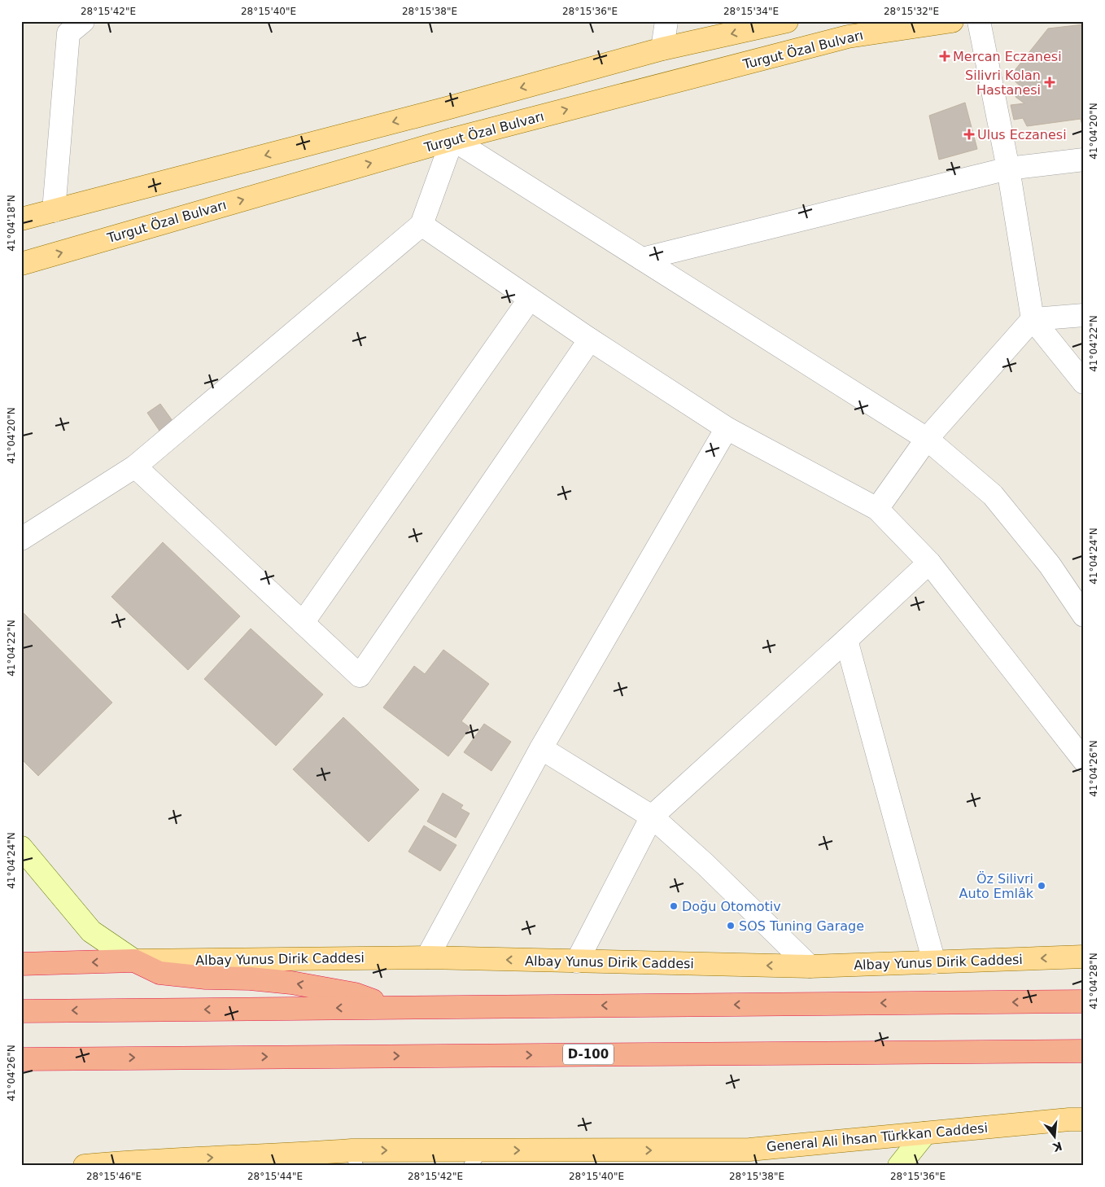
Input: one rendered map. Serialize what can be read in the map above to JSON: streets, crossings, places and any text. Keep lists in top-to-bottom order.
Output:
{
  "streets": {
    "highway": ["D-100"],
    "main road": ["Turgut Özal Bulvarı", "Albay Yunus Dirik Caddesi", "General Ali İhsan Türkkan Caddesi"]
  },
  "one_way": ["Albay Yunus Dirik Caddesi", "General Ali İhsan Türkkan Caddesi"],
  "places": {
    "health": ["Mercan Eczanesi", "Silivri Kolan Hastanesi", "Ulus Eczanesi"],
    "other": ["Öz Silivri Auto Emlâk", "Doğu Otomotiv", "SOS Tuning Garage"]
  },
  "north": "bottom",
  "coordinates": [
    "28°15'42\"E",
    "28°15'40\"E",
    "28°15'38\"E",
    "28°15'36\"E",
    "28°15'34\"E",
    "28°15'32\"E",
    "41°04'20\"N",
    "41°04'18\"N",
    "41°04'22\"N",
    "41°04'24\"N",
    "41°04'26\"N",
    "41°04'28\"N",
    "28°15'46\"E",
    "28°15'44\"E"
  ]
}
